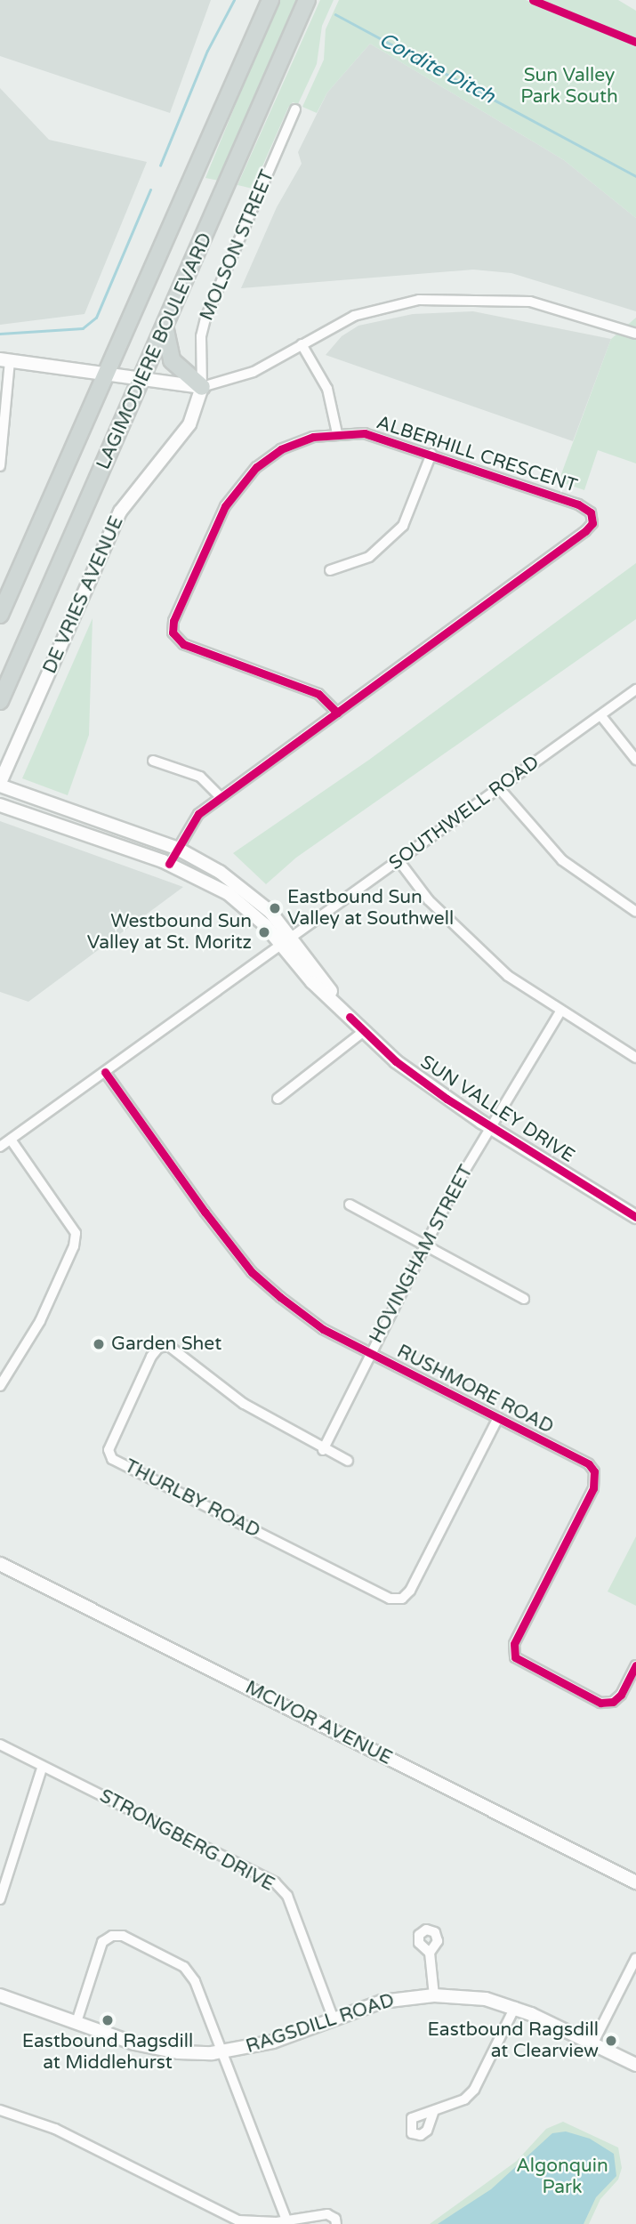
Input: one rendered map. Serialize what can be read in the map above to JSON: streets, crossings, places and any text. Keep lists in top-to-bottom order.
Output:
{
  "streets": {
    "main road": ["LAGIMODIERE BOULEVARD"],
    "street": [
      "MOLSON STREET",
      "ALBERHILL CRESCENT",
      "DE VRIES AVENUE",
      "SOUTHWELL ROAD",
      "SUN VALLEY DRIVE",
      "HOVINGHAM STREET",
      "RUSHMORE ROAD",
      "THURLBY ROAD",
      "MCIVOR AVENUE",
      "STRONGBERG DRIVE",
      "RAGSDILL ROAD"
    ]
  },
  "crossings": [
    ["MOLSON STREET", "DE VRIES AVENUE"],
    ["ALBERHILL CRESCENT", "SUN VALLEY DRIVE"],
    ["DE VRIES AVENUE", "SUN VALLEY DRIVE"],
    ["SOUTHWELL ROAD", "SUN VALLEY DRIVE"],
    ["SOUTHWELL ROAD", "RUSHMORE ROAD"],
    ["SUN VALLEY DRIVE", "HOVINGHAM STREET"],
    ["HOVINGHAM STREET", "RUSHMORE ROAD"],
    ["HOVINGHAM STREET", "THURLBY ROAD"],
    ["RUSHMORE ROAD", "THURLBY ROAD"],
    ["STRONGBERG DRIVE", "RAGSDILL ROAD"]
  ],
  "water": ["Cordite Ditch"],
  "parks": ["Sun Valley Park South", "Algonquin Park"],
  "places": [
    "Eastbound Sun Valley at Southwell",
    "Westbound Sun Valley at St. Moritz",
    "Garden Shet",
    "Eastbound Ragsdill at Middlehurst",
    "Eastbound Ragsdill at Clearview"
  ]
}
